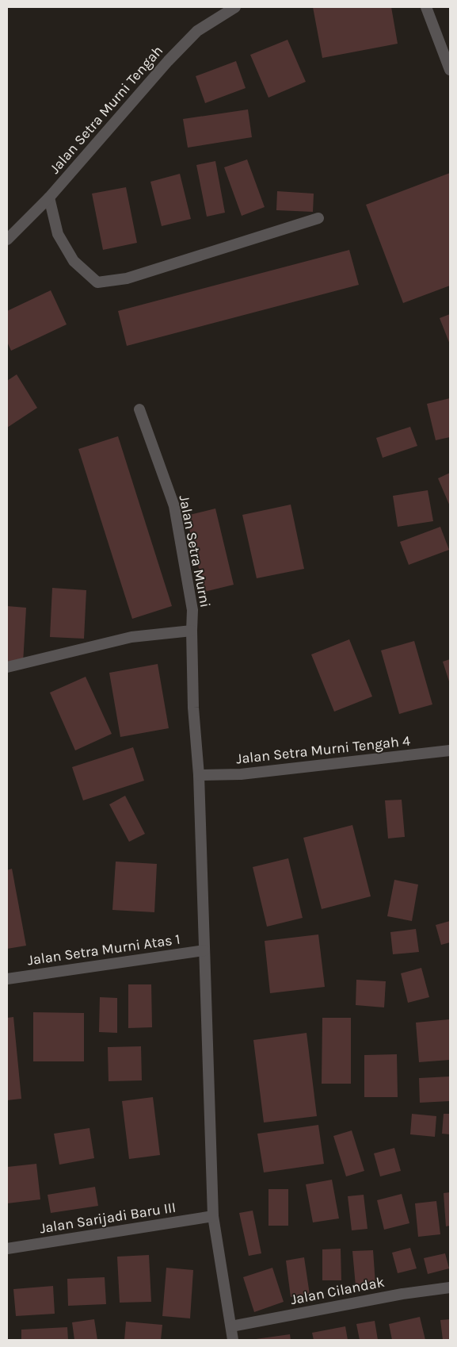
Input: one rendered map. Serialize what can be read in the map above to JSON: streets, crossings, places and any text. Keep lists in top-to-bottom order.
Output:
{
  "streets": {
    "street": [
      "Jalan Setra Murni Tengah",
      "Jalan Setra Murni",
      "Jalan Setra Murni Tengah 4",
      "Jalan Setra Murni Atas 1",
      "Jalan Sarijadi Baru III",
      "Jalan Cilandak"
    ]
  },
  "crossings": [
    ["Jalan Setra Murni", "Jalan Setra Murni Tengah 4"],
    ["Jalan Setra Murni", "Jalan Setra Murni Atas 1"],
    ["Jalan Setra Murni", "Jalan Sarijadi Baru III"],
    ["Jalan Setra Murni", "Jalan Cilandak"]
  ]
}
